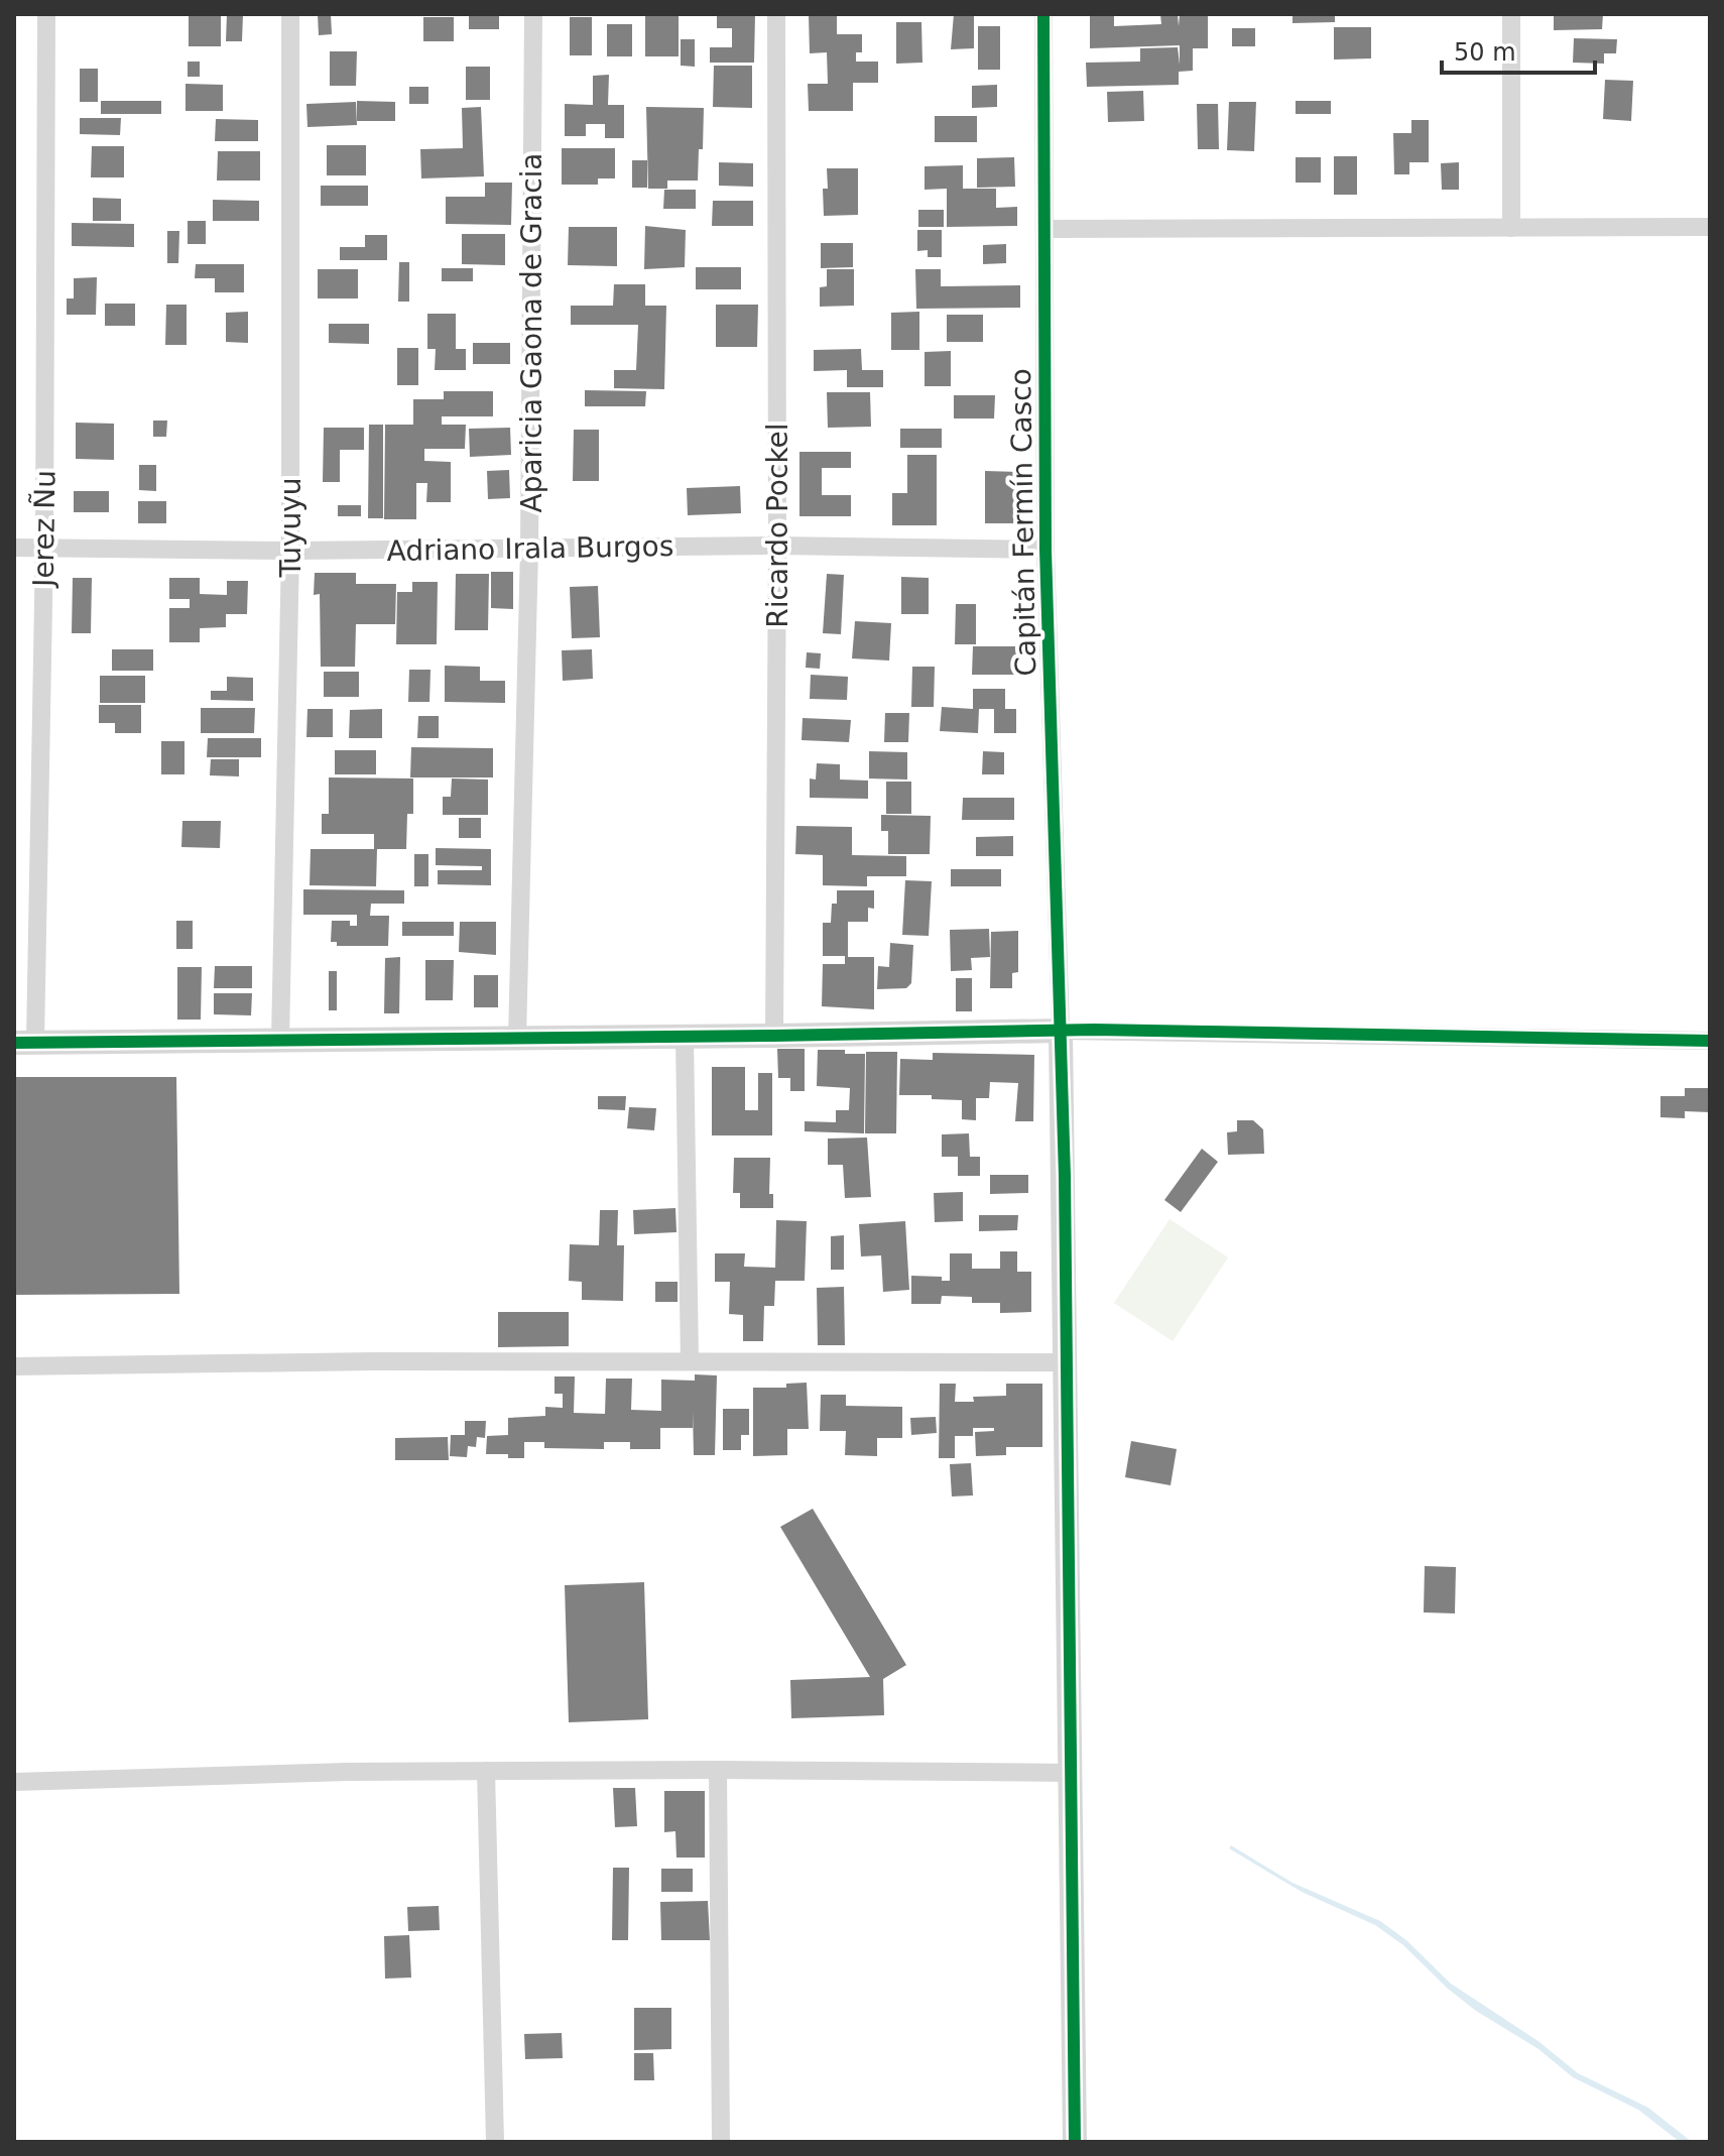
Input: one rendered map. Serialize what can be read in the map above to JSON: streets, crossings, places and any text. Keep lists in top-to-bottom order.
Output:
{
  "streets": {
    "street": [
      "Aparicia Gaona de Gracia",
      "Capitán Fermín Casco",
      "Ricardo Pockel",
      "Tuyuyu",
      "Jerez Ñu",
      "Adriano Irala Burgos"
    ]
  },
  "crossings": [
    ["Aparicia Gaona de Gracia", "Adriano Irala Burgos"],
    ["Capitán Fermín Casco", "Adriano Irala Burgos"],
    ["Ricardo Pockel", "Adriano Irala Burgos"],
    ["Tuyuyu", "Adriano Irala Burgos"],
    ["Jerez Ñu", "Adriano Irala Burgos"]
  ],
  "scale_bar": "50 m"
}
